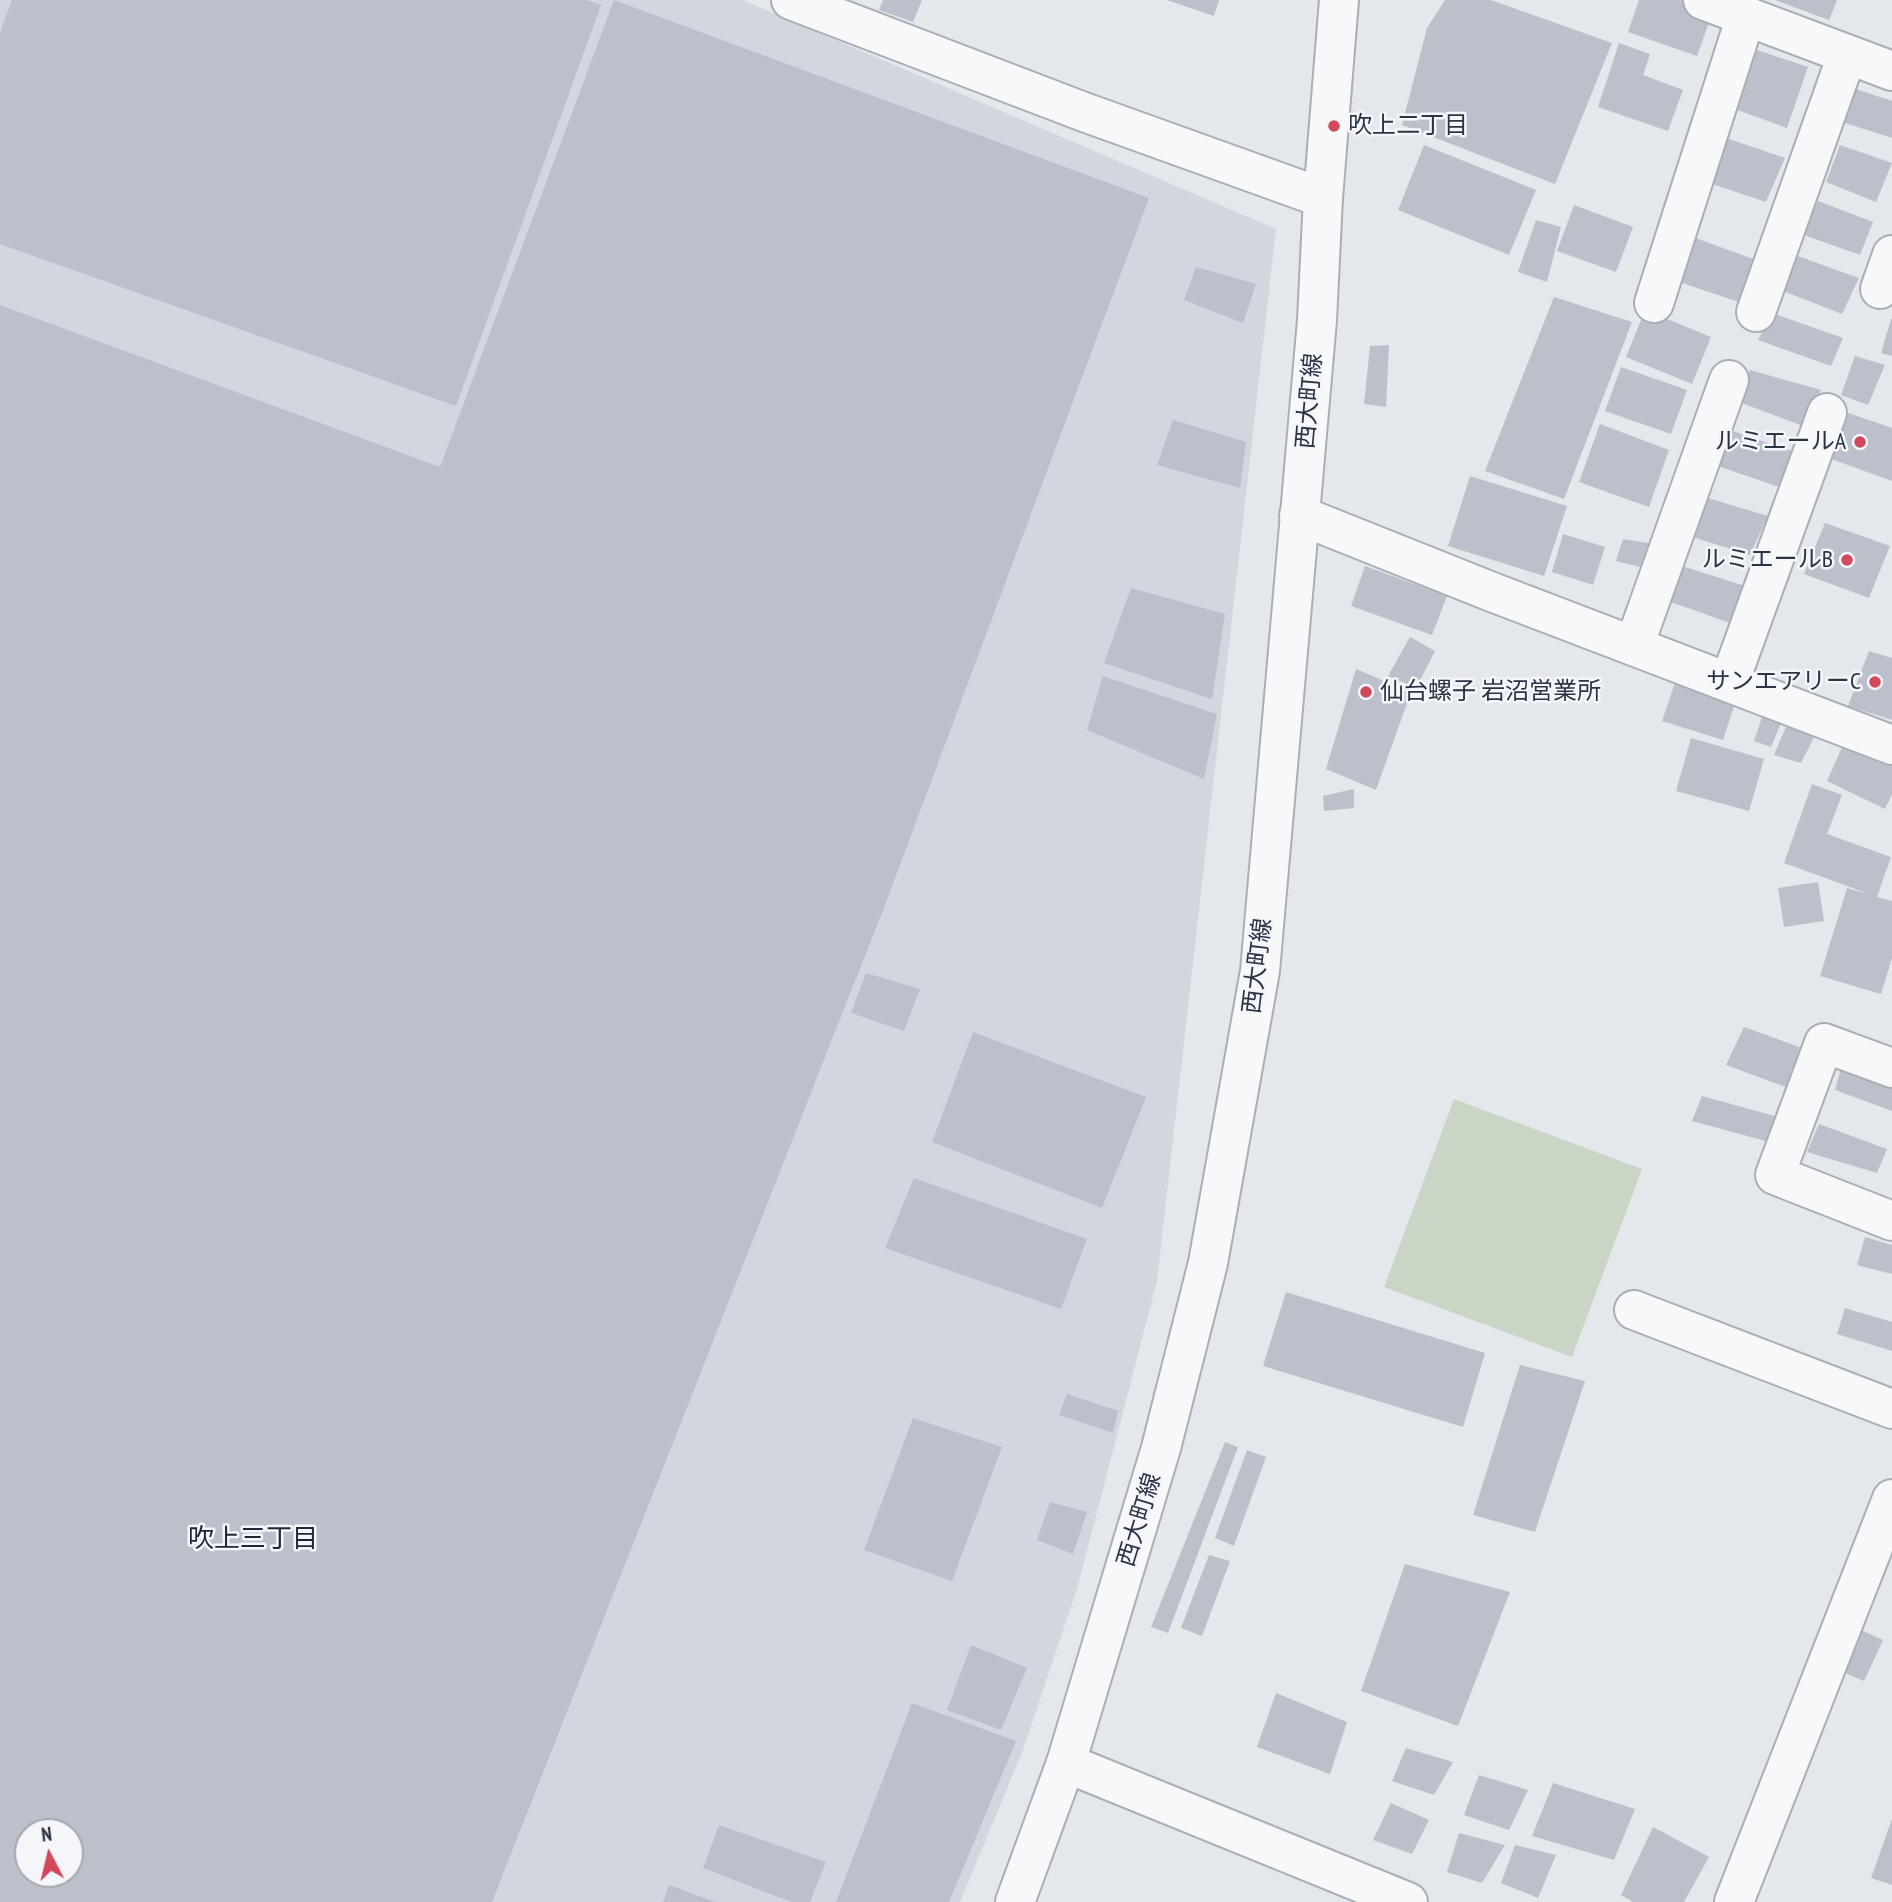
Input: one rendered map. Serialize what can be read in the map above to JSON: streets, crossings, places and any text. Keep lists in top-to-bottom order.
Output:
{
  "streets": {
    "street": ["西大町線"]
  },
  "districts": ["吹上三丁目"],
  "places": [
    "吹上二丁目",
    "ルミエールA",
    "ルミエールB",
    "サンエアリーC",
    "仙台螺子 岩沼営業所"
  ],
  "north": "top"
}
